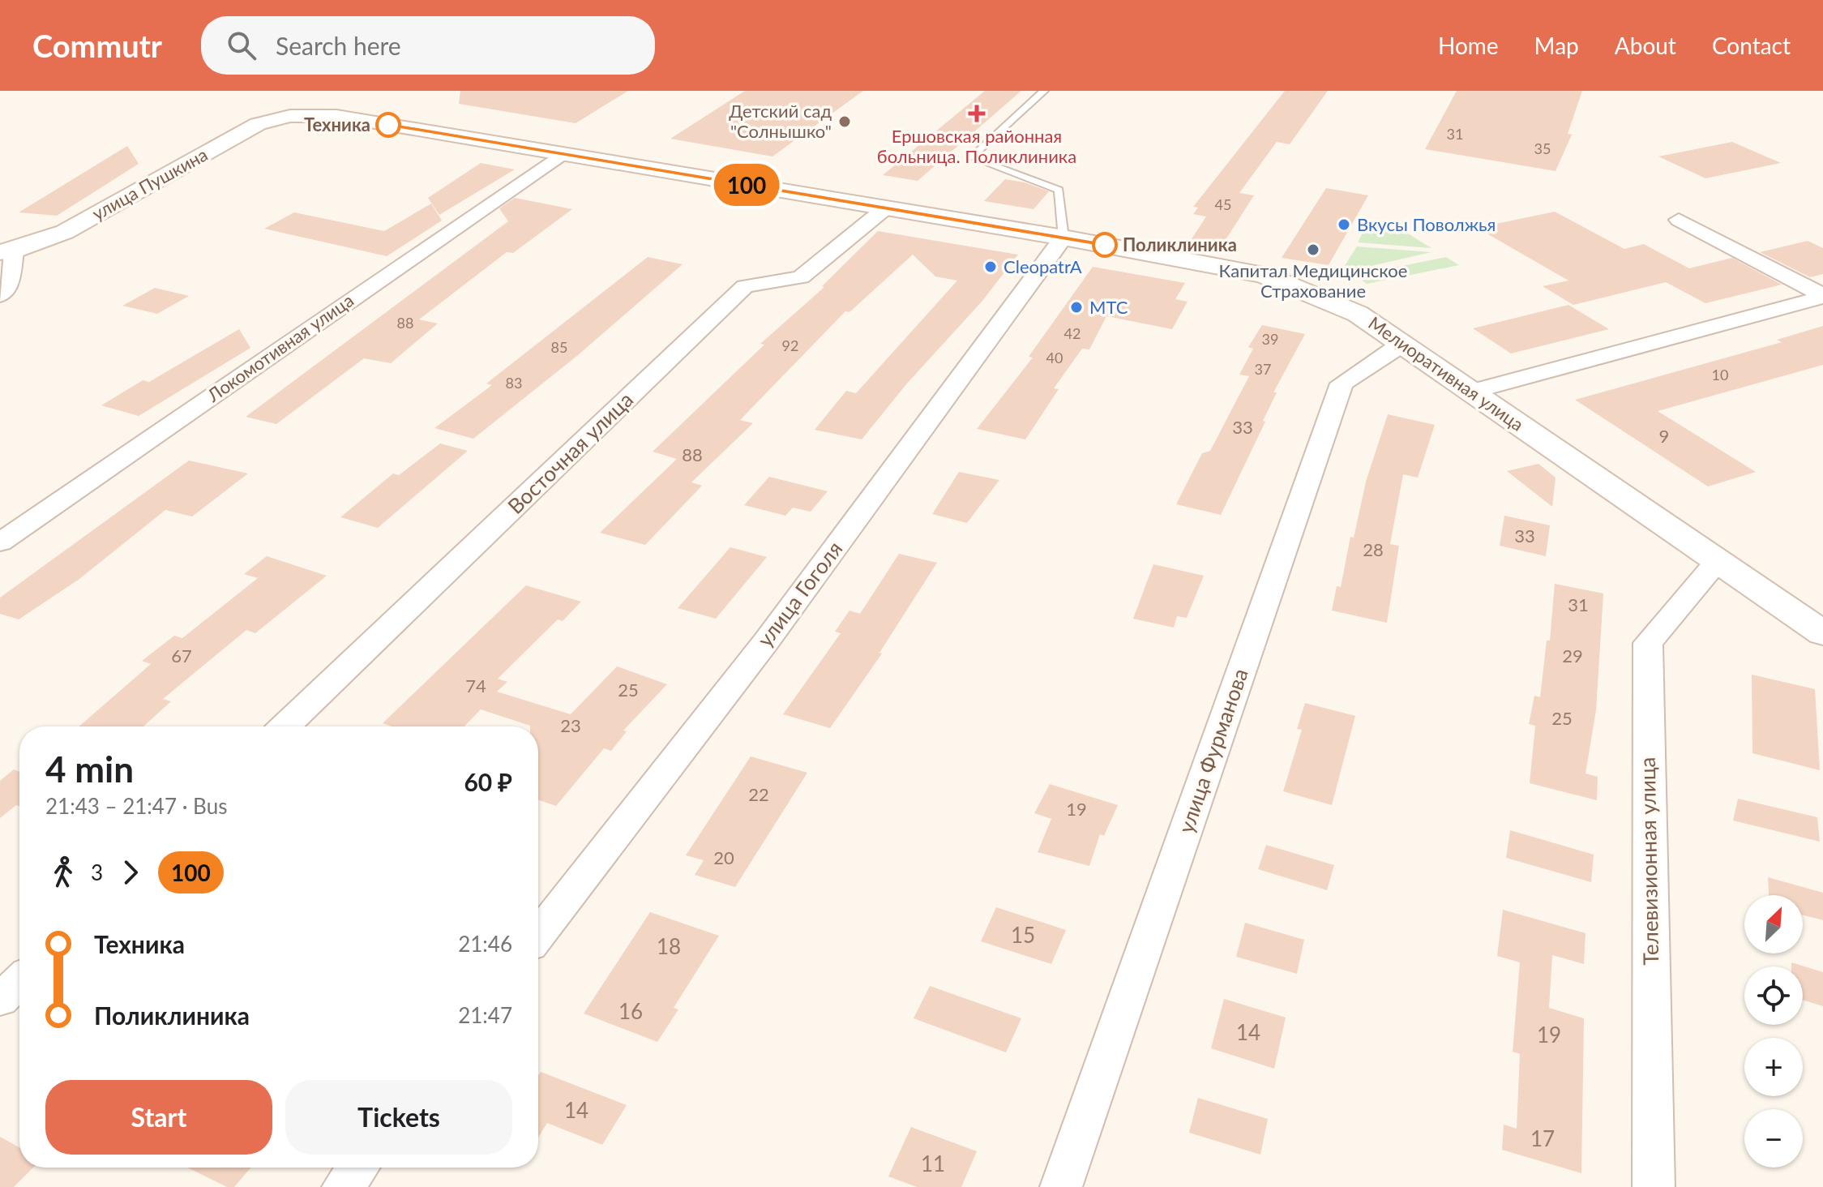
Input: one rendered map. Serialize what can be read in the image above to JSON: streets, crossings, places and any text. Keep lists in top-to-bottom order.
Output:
{
  "streets": {
    "main road": ["улица Пушкина", "Мелиоративная улица"],
    "street": [
      "Локомотивная улица",
      "Восточная улица",
      "улица Гоголя",
      "улица Фурманова",
      "Телевизионная улица"
    ]
  },
  "crossings": [
    ["улица Пушкина", "Мелиоративная улица"],
    ["Локомотивная улица", "Мелиоративная улица"],
    ["Мелиоративная улица", "Восточная улица"],
    ["Мелиоративная улица", "улица Гоголя"],
    ["Мелиоративная улица", "улица Фурманова"],
    ["Мелиоративная улица", "Телевизионная улица"]
  ],
  "places": {
    "health": ["Ершовская районная больница. Поликлиника"],
    "other": [
      "Детский сад \"Солнышко\"",
      "Техника",
      "Вкусы Поволжья",
      "Поликлиника",
      "Капитал Медицинское Страхование",
      "CleopatrA",
      "МТС"
    ]
  },
  "lines": ["bus line 100"],
  "house_numbers": [
    "31",
    "35",
    "45",
    "88",
    "42",
    "39",
    "92",
    "85",
    "40",
    "37",
    "10",
    "83",
    "33",
    "9",
    "88",
    "33",
    "28",
    "31",
    "67",
    "29",
    "74",
    "25",
    "25",
    "23",
    "22",
    "19",
    "20",
    "15",
    "18",
    "16",
    "14",
    "19",
    "14",
    "17",
    "11"
  ],
  "north": "top right",
  "page": {
    "header": "Commutr",
    "search": "Search here",
    "nav": [
      "Home",
      "Map",
      "About",
      "Contact"
    ],
    "on_map": "100",
    "heading": ["4 min", "21:43 – 21:47 · Bus", "60 ₽"],
    "legs": ["3", "100"],
    "map_buttons": ["+", "−"],
    "list": [
      {
        "name": "Техника",
        "value": "21:46"
      },
      {
        "name": "Поликлиника",
        "value": "21:47"
      }
    ],
    "buttons": ["Start", "Tickets"]
  }
}
